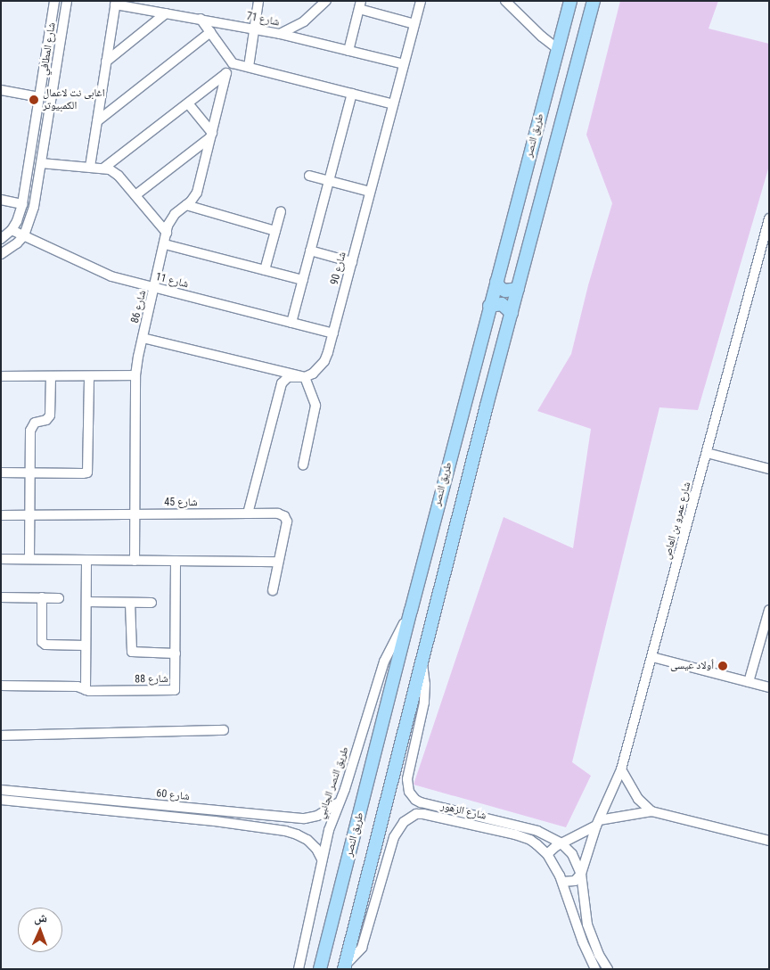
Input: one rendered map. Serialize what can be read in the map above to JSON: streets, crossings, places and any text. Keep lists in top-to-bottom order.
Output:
{
  "streets": {
    "highway": ["طريق النصر"],
    "street": [
      "شارع 71",
      "شارع المطافي",
      "شارع 90",
      "شارع 11",
      "شارع 86",
      "شارع 45",
      "شارع عمرو بن العاص",
      "شارع 88",
      "طريق النصر الجانبي",
      "شارع 60",
      "شارع الزهور"
    ]
  },
  "crossings": [
    ["شارع 71", "شارع 90"],
    ["شارع المطافي", "شارع 11"],
    ["طريق النصر", "طريق النصر الجانبي"],
    ["طريق النصر", "شارع الزهور"],
    ["شارع 90", "شارع 11"],
    ["شارع 90", "شارع 45"],
    ["شارع 11", "شارع 86"],
    ["شارع 86", "شارع 45"],
    ["شارع عمرو بن العاص", "شارع الزهور"],
    ["طريق النصر الجانبي", "شارع 60"]
  ],
  "places": ["اغابى نت لاعمال الكمبيوتر", "أولاد عيسى"],
  "north": "top"
}
